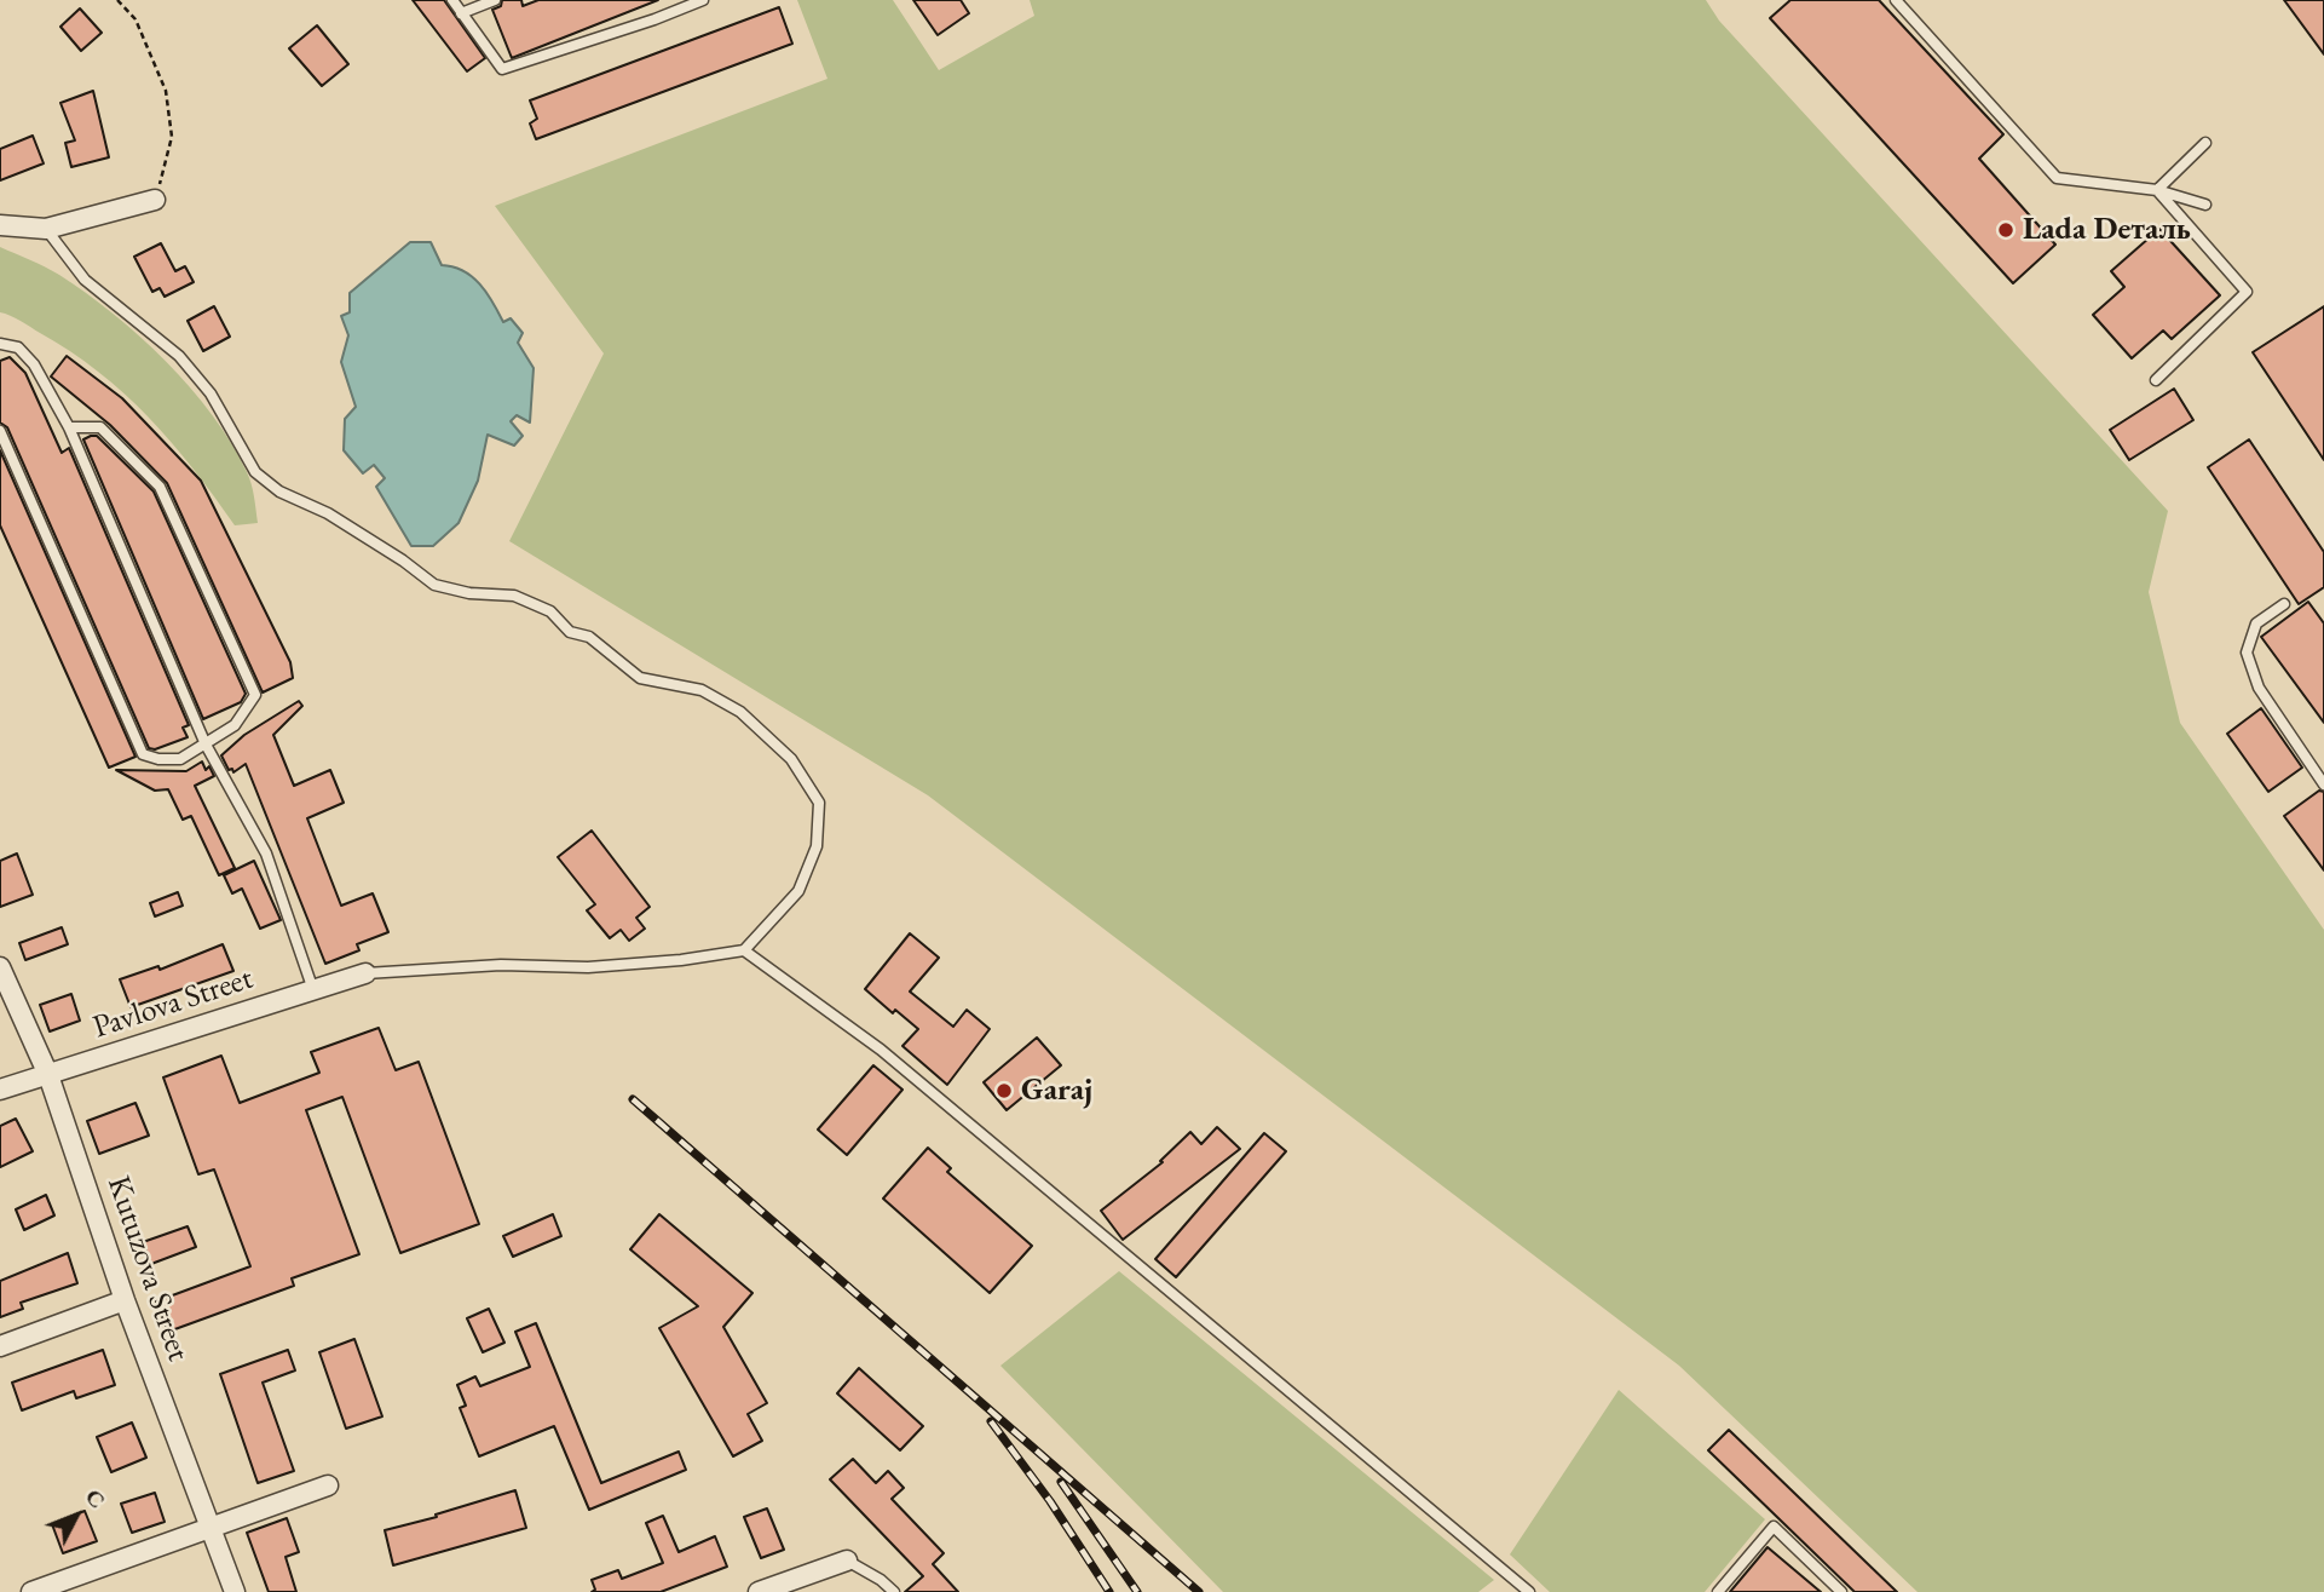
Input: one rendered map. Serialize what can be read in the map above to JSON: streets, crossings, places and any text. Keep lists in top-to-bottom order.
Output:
{
  "streets": {
    "street": ["Pavlova Street", "Kutuzova Street"]
  },
  "crossings": [
    ["Pavlova Street", "Kutuzova Street"]
  ],
  "places": ["Lada Dеталь", "Garaj"],
  "north": "top right"
}
